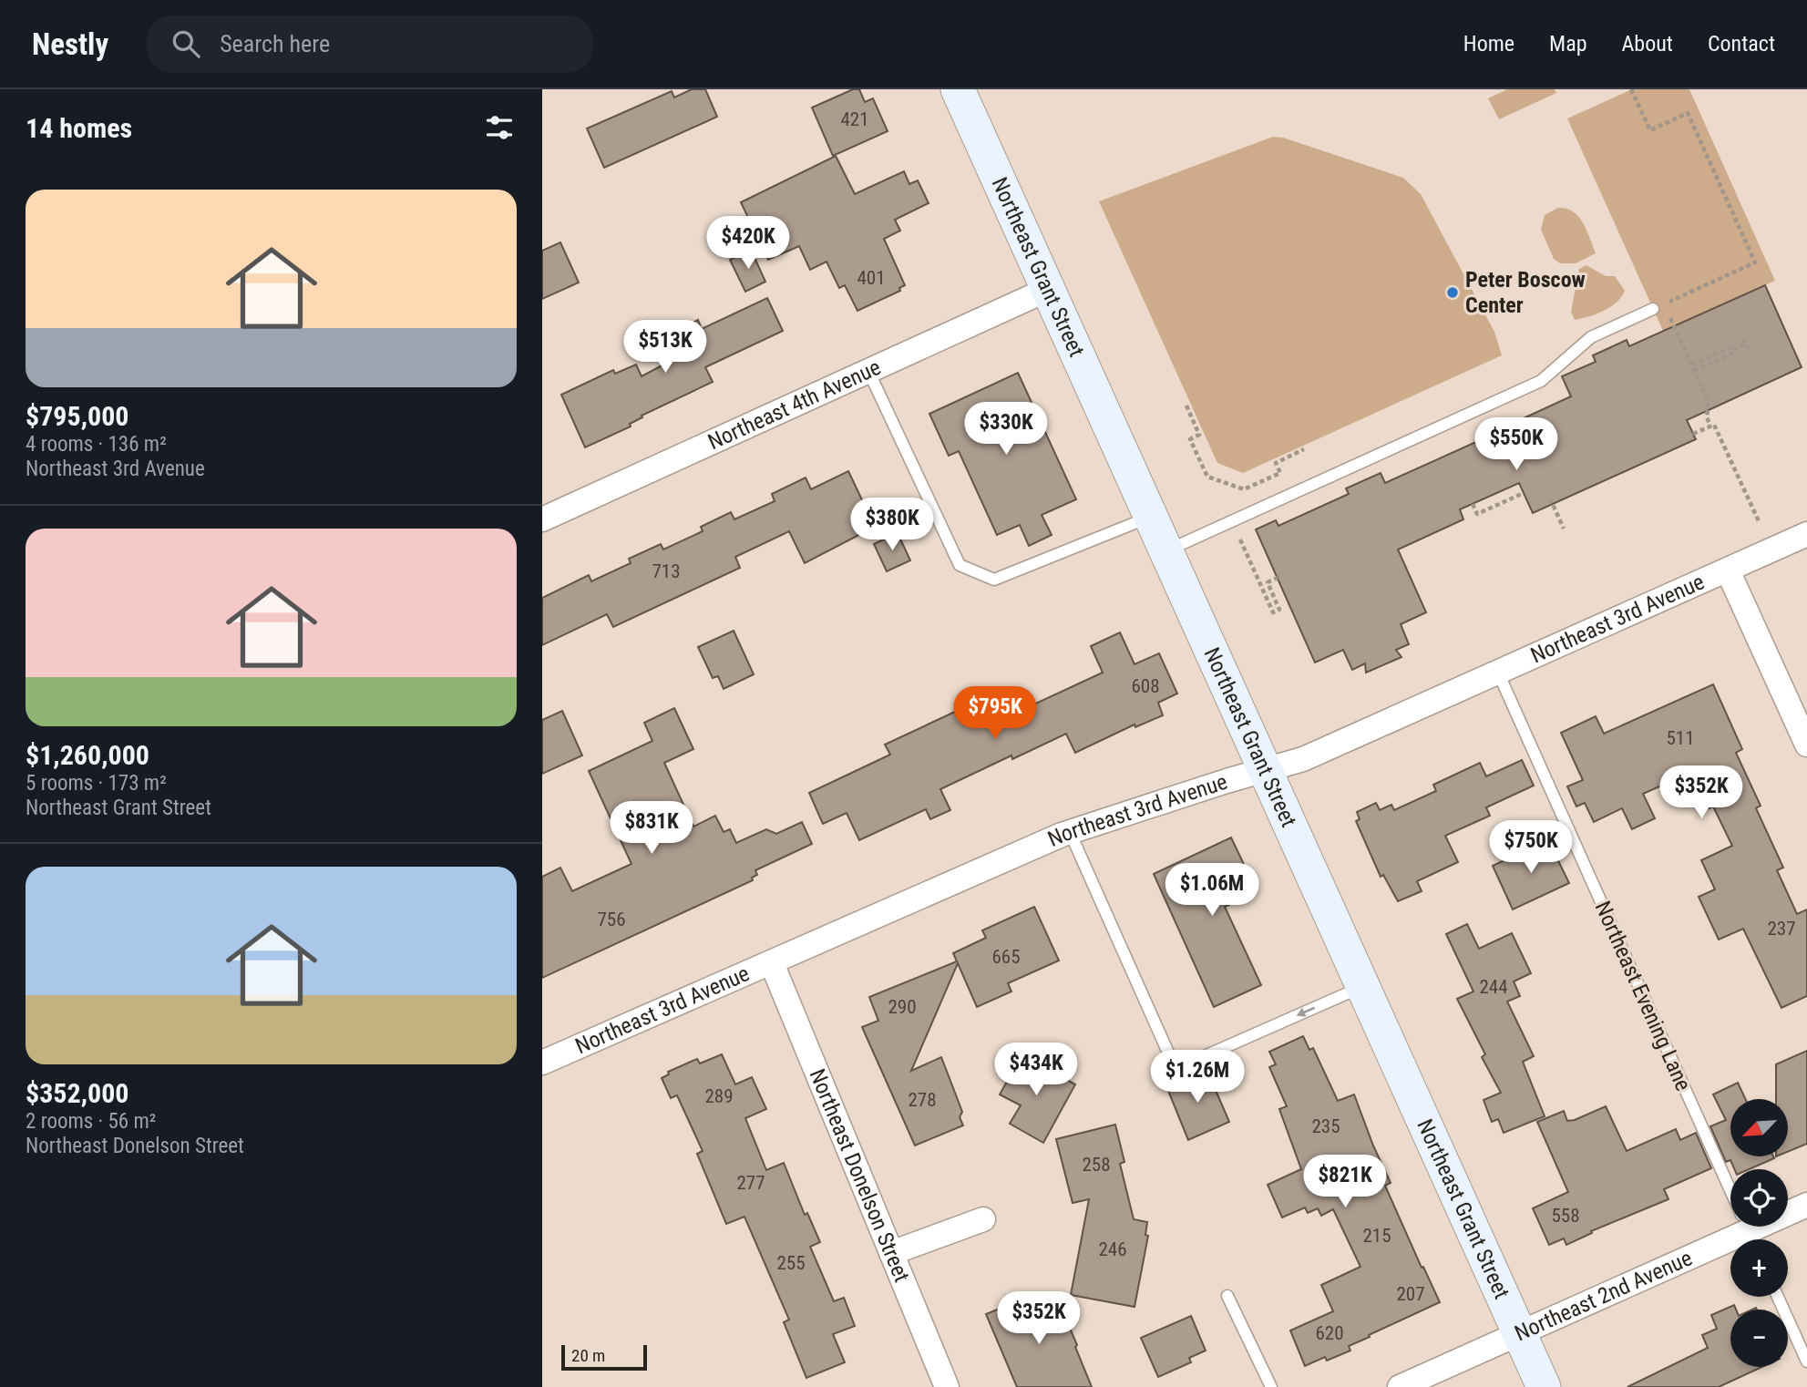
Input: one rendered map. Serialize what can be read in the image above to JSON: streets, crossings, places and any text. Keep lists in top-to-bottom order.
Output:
{
  "streets": {
    "street": [
      "Northeast Grant Street",
      "Northeast 4th Avenue",
      "Northeast 3rd Avenue",
      "Northeast Donelson Street",
      "Northeast 2nd Avenue"
    ],
    "lane": ["Northeast Evening Lane"]
  },
  "crossings": [
    ["Northeast Grant Street", "Northeast 4th Avenue"],
    ["Northeast Grant Street", "Northeast 3rd Avenue"],
    ["Northeast Grant Street", "Northeast 2nd Avenue"],
    ["Northeast 3rd Avenue", "Northeast Evening Lane"],
    ["Northeast 3rd Avenue", "Northeast Donelson Street"],
    ["Northeast Evening Lane", "Northeast 2nd Avenue"]
  ],
  "places": ["Peter Boscow Center"],
  "house_numbers": [
    "421",
    "401",
    "713",
    "608",
    "511",
    "756",
    "237",
    "665",
    "244",
    "290",
    "289",
    "278",
    "235",
    "258",
    "277",
    "558",
    "215",
    "246",
    "255",
    "207",
    "620"
  ],
  "scale_bar": "20 m",
  "north": "bottom left",
  "page": {
    "header": "Nestly",
    "search": "Search here",
    "nav": [
      "Home",
      "Map",
      "About",
      "Contact"
    ],
    "heading": "14 homes",
    "list": [
      {
        "name": "$795,000",
        "note": "4 rooms · 136 m² · Northeast 3rd Avenue"
      },
      {
        "name": "$1,260,000",
        "note": "5 rooms · 173 m² · Northeast Grant Street"
      },
      {
        "name": "$352,000",
        "note": "2 rooms · 56 m² · Northeast Donelson Street"
      }
    ],
    "price": [
      "$420K",
      "$513K",
      "$330K",
      "$550K",
      "$380K",
      "$795K",
      "$352K",
      "$831K",
      "$750K",
      "$1.06M",
      "$434K",
      "$1.26M",
      "$821K",
      "$352K"
    ],
    "map_buttons": ["+", "−"],
    "scale": "20 m"
  }
}
